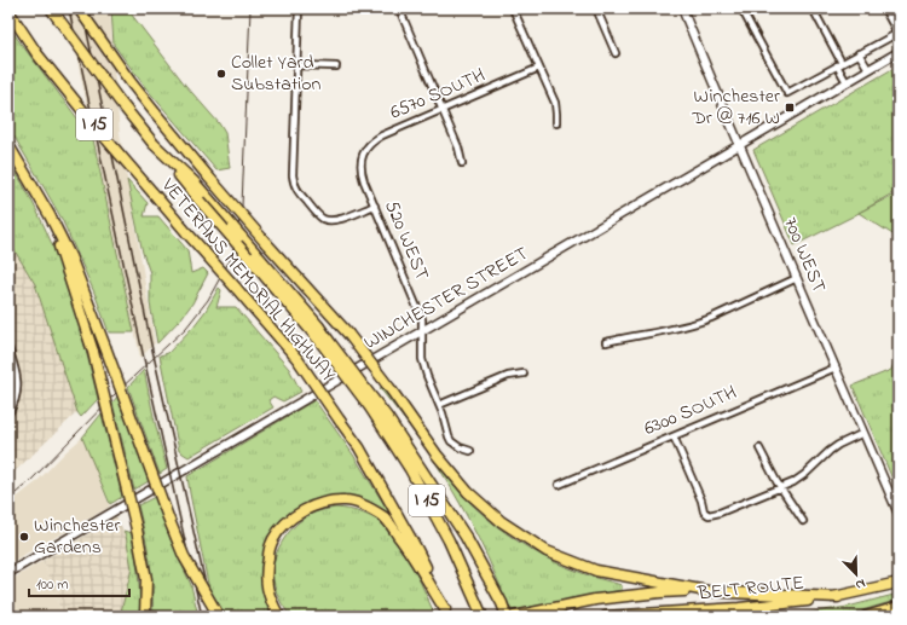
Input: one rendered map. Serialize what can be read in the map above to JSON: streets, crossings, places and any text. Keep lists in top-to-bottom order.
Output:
{
  "streets": {
    "highway": ["I 15", "VETERANS MEMORIAL HIGHWAY", "BELT ROUTE"],
    "main road": ["700 WEST", "WINCHESTER STREET"],
    "street": ["6570 SOUTH", "520 WEST", "6300 SOUTH"]
  },
  "crossings": [
    ["6570 SOUTH", "520 WEST"],
    ["520 WEST", "WINCHESTER STREET"],
    ["700 WEST", "WINCHESTER STREET"],
    ["700 WEST", "6300 SOUTH"]
  ],
  "places": {
    "other": ["Collet Yard Substation", "Winchester Gardens"],
    "transit": ["Winchester Dr @ 716 W"]
  },
  "scale_bar": "100 m",
  "north": "bottom right"
}
